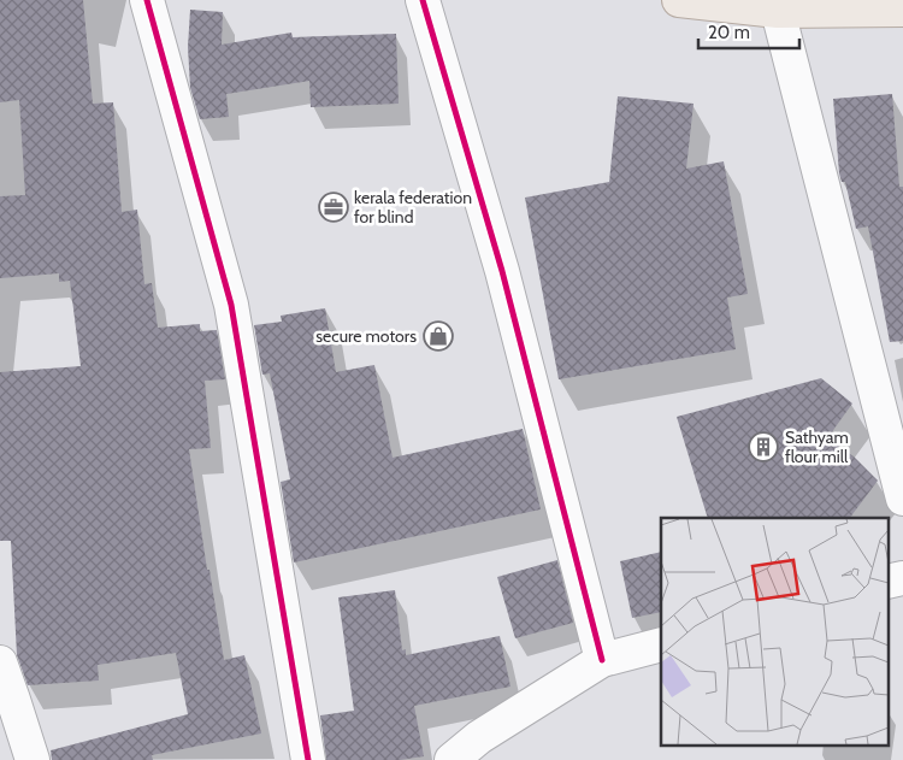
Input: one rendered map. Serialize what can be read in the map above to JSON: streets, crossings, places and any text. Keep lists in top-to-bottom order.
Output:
{
  "places": {
    "office": ["kerala federation for blind"],
    "shop": ["secure motors"],
    "building": ["Sathyam flour mill"]
  },
  "scale_bar": "20 m"
}
